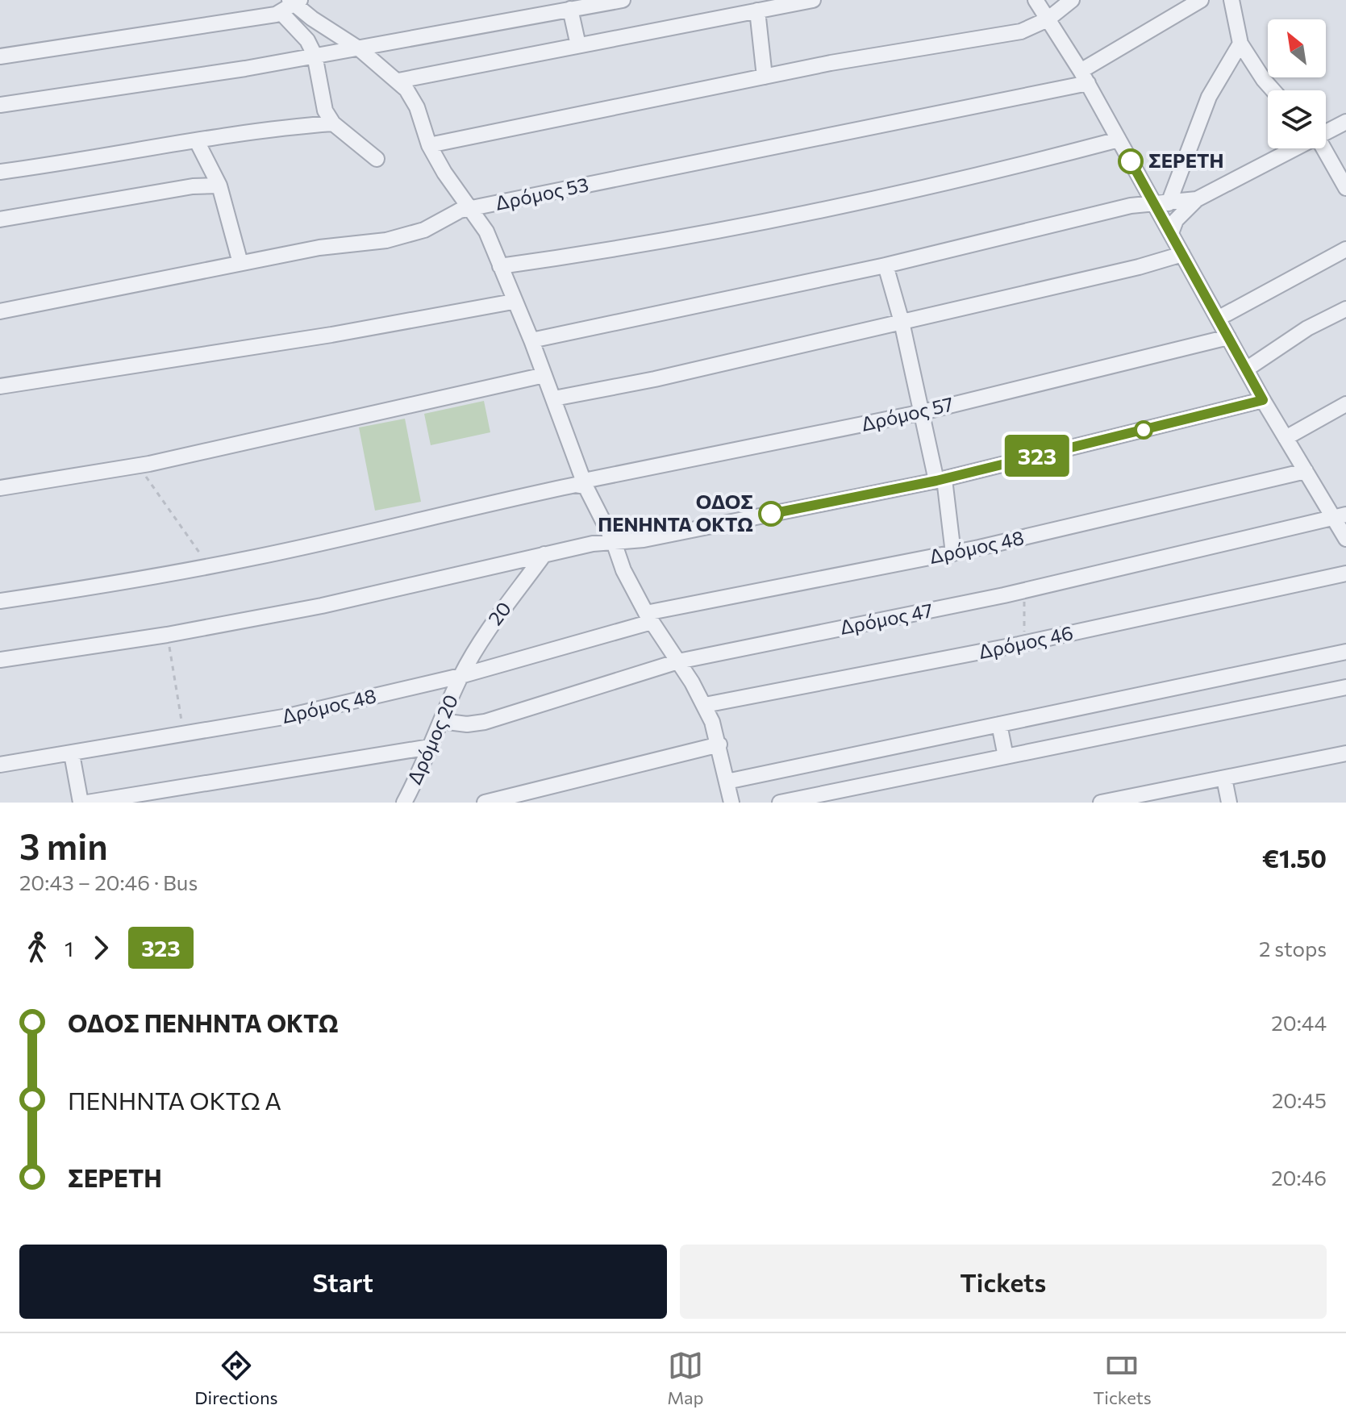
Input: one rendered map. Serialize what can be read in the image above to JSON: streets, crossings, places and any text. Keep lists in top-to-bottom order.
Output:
{
  "streets": {
    "street": [
      "Δρόμος 53",
      "Δρόμος 57",
      "Δρόμος 48",
      "20",
      "Δρόμος 47",
      "Δρόμος 46",
      "Δρόμος 20"
    ]
  },
  "crossings": [
    ["Δρόμος 48", "20"],
    ["Δρόμος 48", "Δρόμος 20"],
    ["20", "Δρόμος 20"],
    ["Δρόμος 47", "Δρόμος 20"]
  ],
  "places": ["ΣΕΡΕΤΗ", "ΟΔΟΣ ΠΕΝΗΝΤΑ ΟΚΤΩ"],
  "lines": ["bus line 323"],
  "north": "top left",
  "page": {
    "on_map": "323",
    "heading": ["3 min", "20:43 – 20:46 · Bus", "€1.50"],
    "legs": ["1", "323", "2 stops"],
    "list": [
      {
        "name": "ΟΔΟΣ ΠΕΝΗΝΤΑ ΟΚΤΩ",
        "value": "20:44"
      },
      {
        "name": "ΠΕΝΗΝΤΑ ΟΚΤΩ Α",
        "value": "20:45"
      },
      {
        "name": "ΣΕΡΕΤΗ",
        "value": "20:46"
      }
    ],
    "buttons": ["Start", "Tickets"],
    "tabs": ["Directions", "Map", "Tickets"]
  }
}
